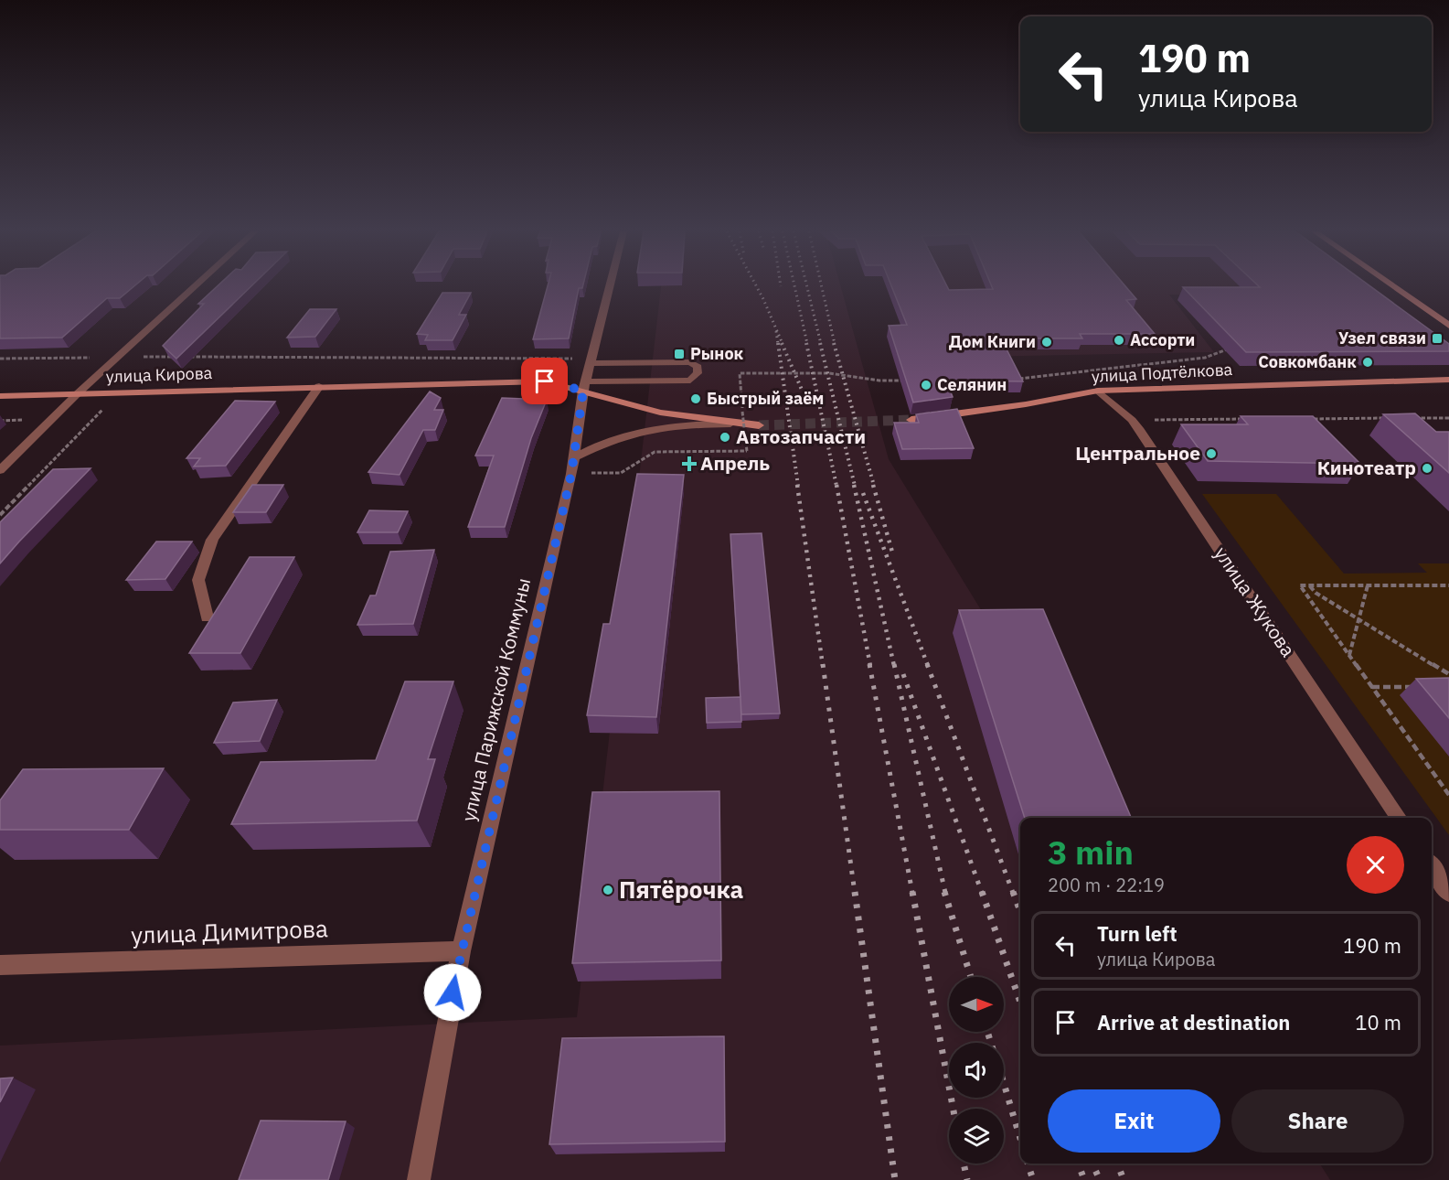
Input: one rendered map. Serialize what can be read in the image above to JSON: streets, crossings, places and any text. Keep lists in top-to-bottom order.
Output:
{
  "streets": {
    "main road": ["улица Подтёлкова", "улица Кирова"],
    "street": ["улица Жукова", "улица Парижской Коммуны", "улица Димитрова"]
  },
  "crossings": [
    ["улица Подтёлкова", "улица Жукова"],
    ["улица Кирова", "улица Парижской Коммуны"],
    ["улица Парижской Коммуны", "улица Димитрова"]
  ],
  "places": {
    "transit": ["Узел связи", "Рынок"],
    "other": [
      "Ассорти",
      "Дом Книги",
      "Совкомбанк",
      "Селянин",
      "Быстрый заём",
      "Автозапчасти",
      "Центральное",
      "Кинотеатр",
      "Пятёрочка"
    ],
    "health": ["Апрель"]
  },
  "north": "right",
  "page": {
    "turn": ["190 m", "улица Кирова"],
    "heading": ["3 min", "200 m · 22:19"],
    "list": [
      {
        "name": "Turn left",
        "note": "улица Кирова",
        "value": "190 m"
      },
      {
        "name": "Arrive at destination",
        "value": "10 m"
      }
    ],
    "buttons": ["Exit", "Share"]
  }
}
